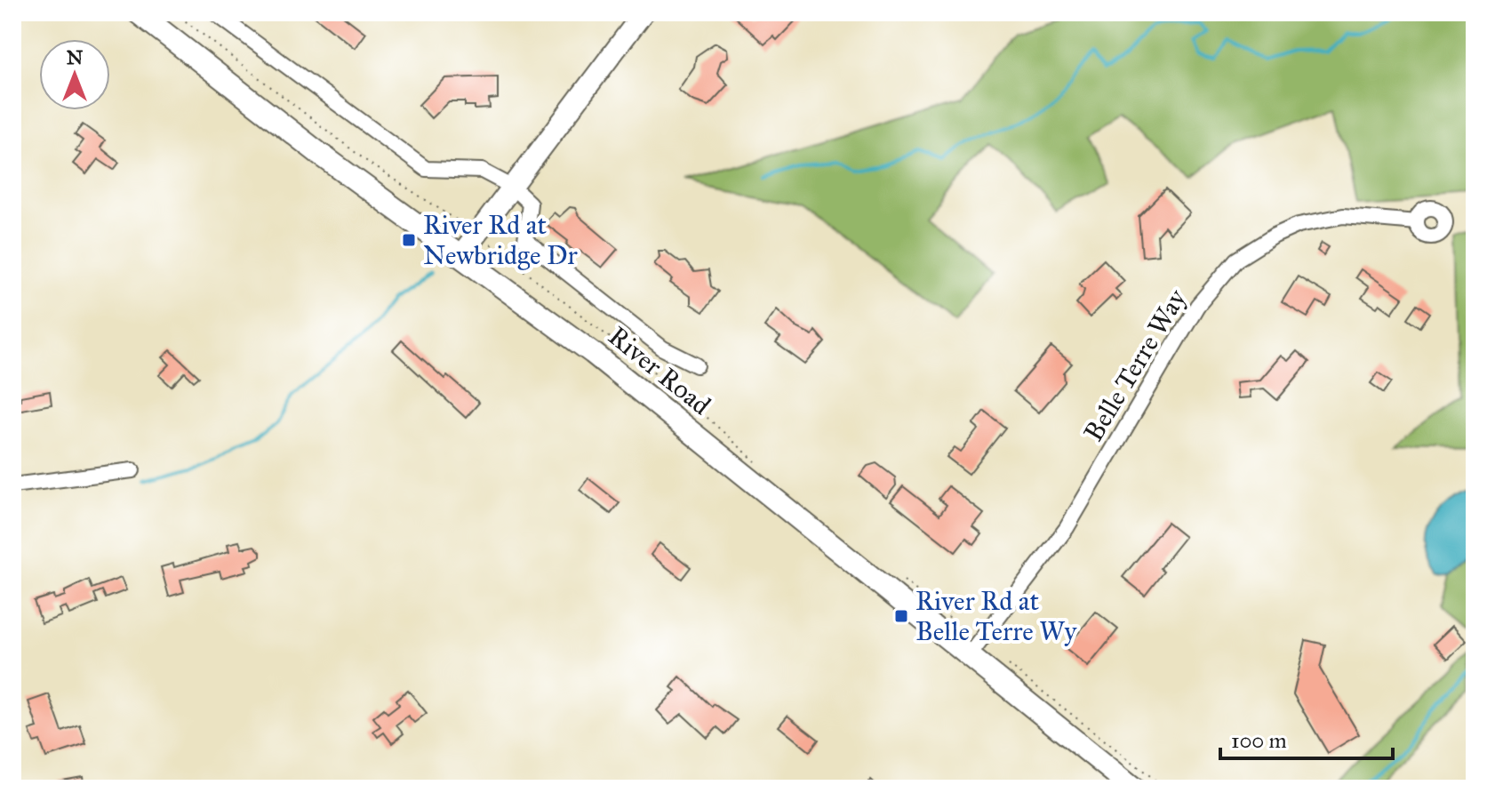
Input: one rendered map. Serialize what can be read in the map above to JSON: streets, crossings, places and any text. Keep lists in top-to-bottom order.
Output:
{
  "streets": {
    "main road": ["River Road"],
    "street": ["Belle Terre Way"]
  },
  "crossings": [
    ["Belle Terre Way", "River Road"]
  ],
  "places": {
    "transit": ["River Rd at Newbridge Dr", "River Rd at Belle Terre Wy"]
  },
  "scale_bar": "100 m",
  "north": "top"
}
